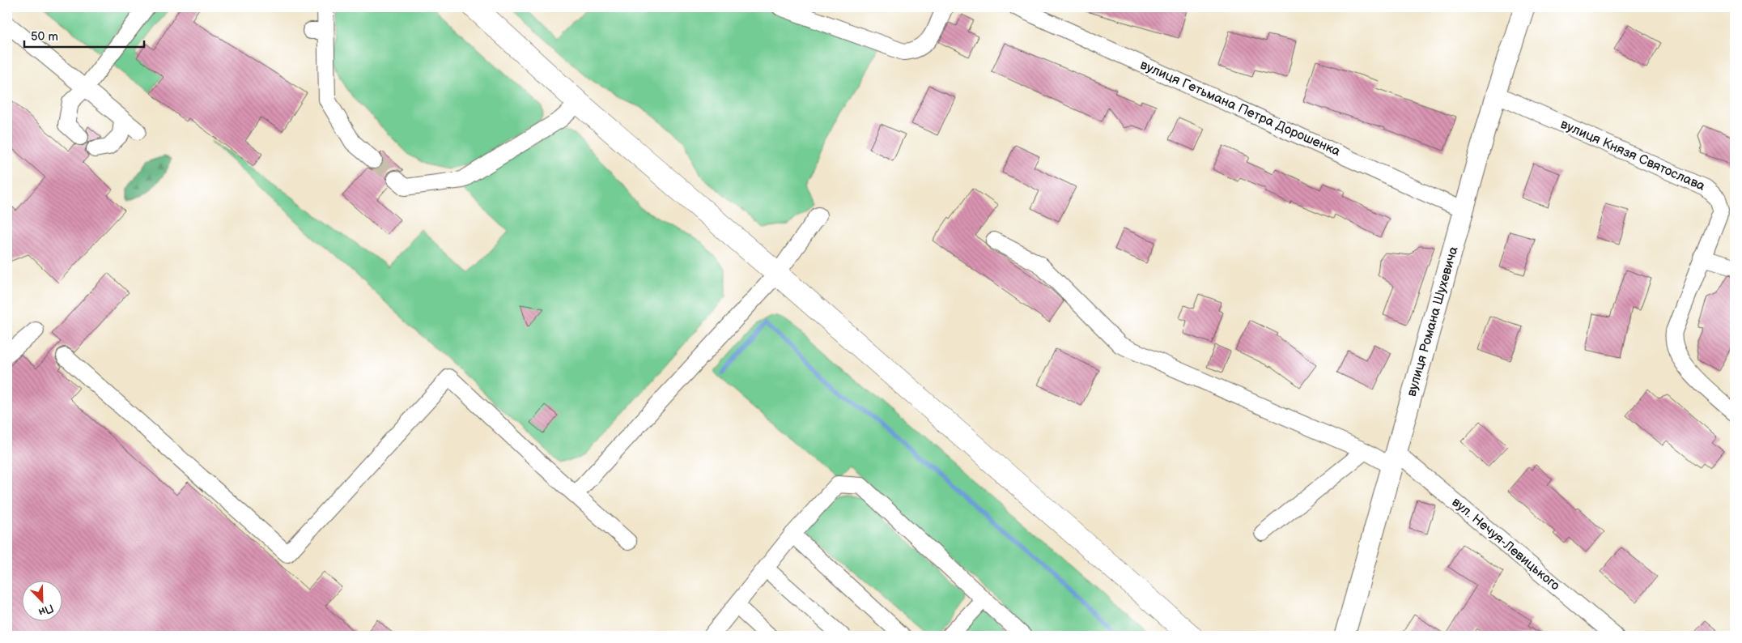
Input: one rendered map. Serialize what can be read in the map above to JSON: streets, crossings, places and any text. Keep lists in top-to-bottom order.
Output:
{
  "streets": {
    "main road": ["вулиця Романа Шухевича"],
    "street": ["вулиця Гетьмана Петра Дорошенка", "вулиця Князя Святослава", "вул. Нечуя-Левицького"]
  },
  "crossings": [
    ["вулиця Гетьмана Петра Дорошенка", "вулиця Романа Шухевича"],
    ["вулиця Князя Святослава", "вулиця Романа Шухевича"],
    ["вулиця Романа Шухевича", "вул. Нечуя-Левицького"]
  ],
  "scale_bar": "50 m",
  "north": "bottom right"
}
